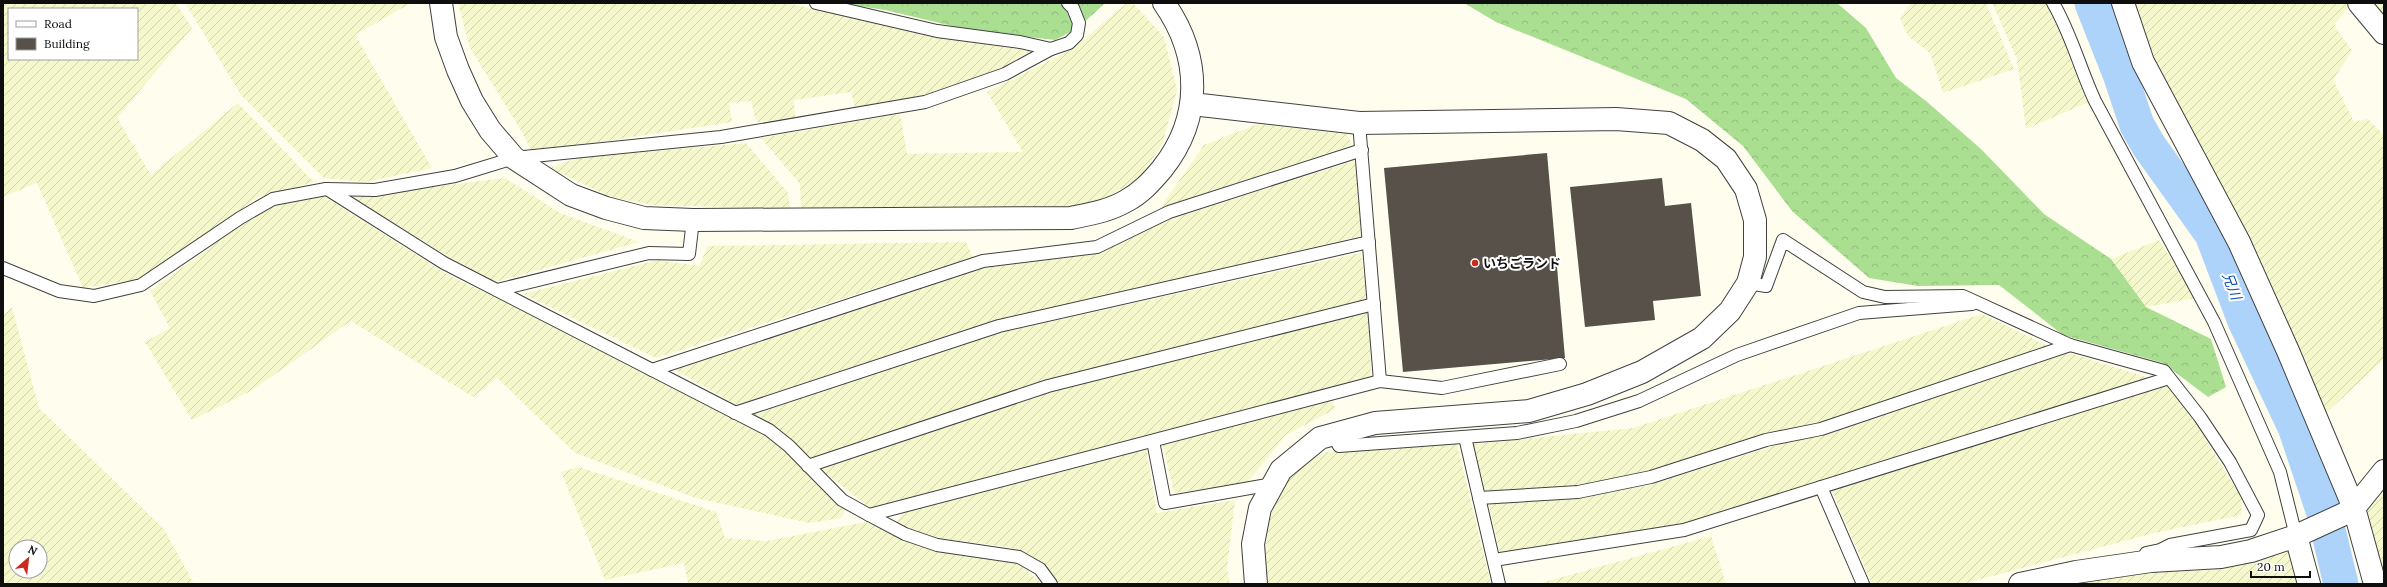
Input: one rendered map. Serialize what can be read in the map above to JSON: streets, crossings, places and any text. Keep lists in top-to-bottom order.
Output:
{
  "water": ["兄川"],
  "places": ["いちごランド"],
  "legend": ["Road", "Building"],
  "scale_bar": "20 m",
  "north": "top right"
}
